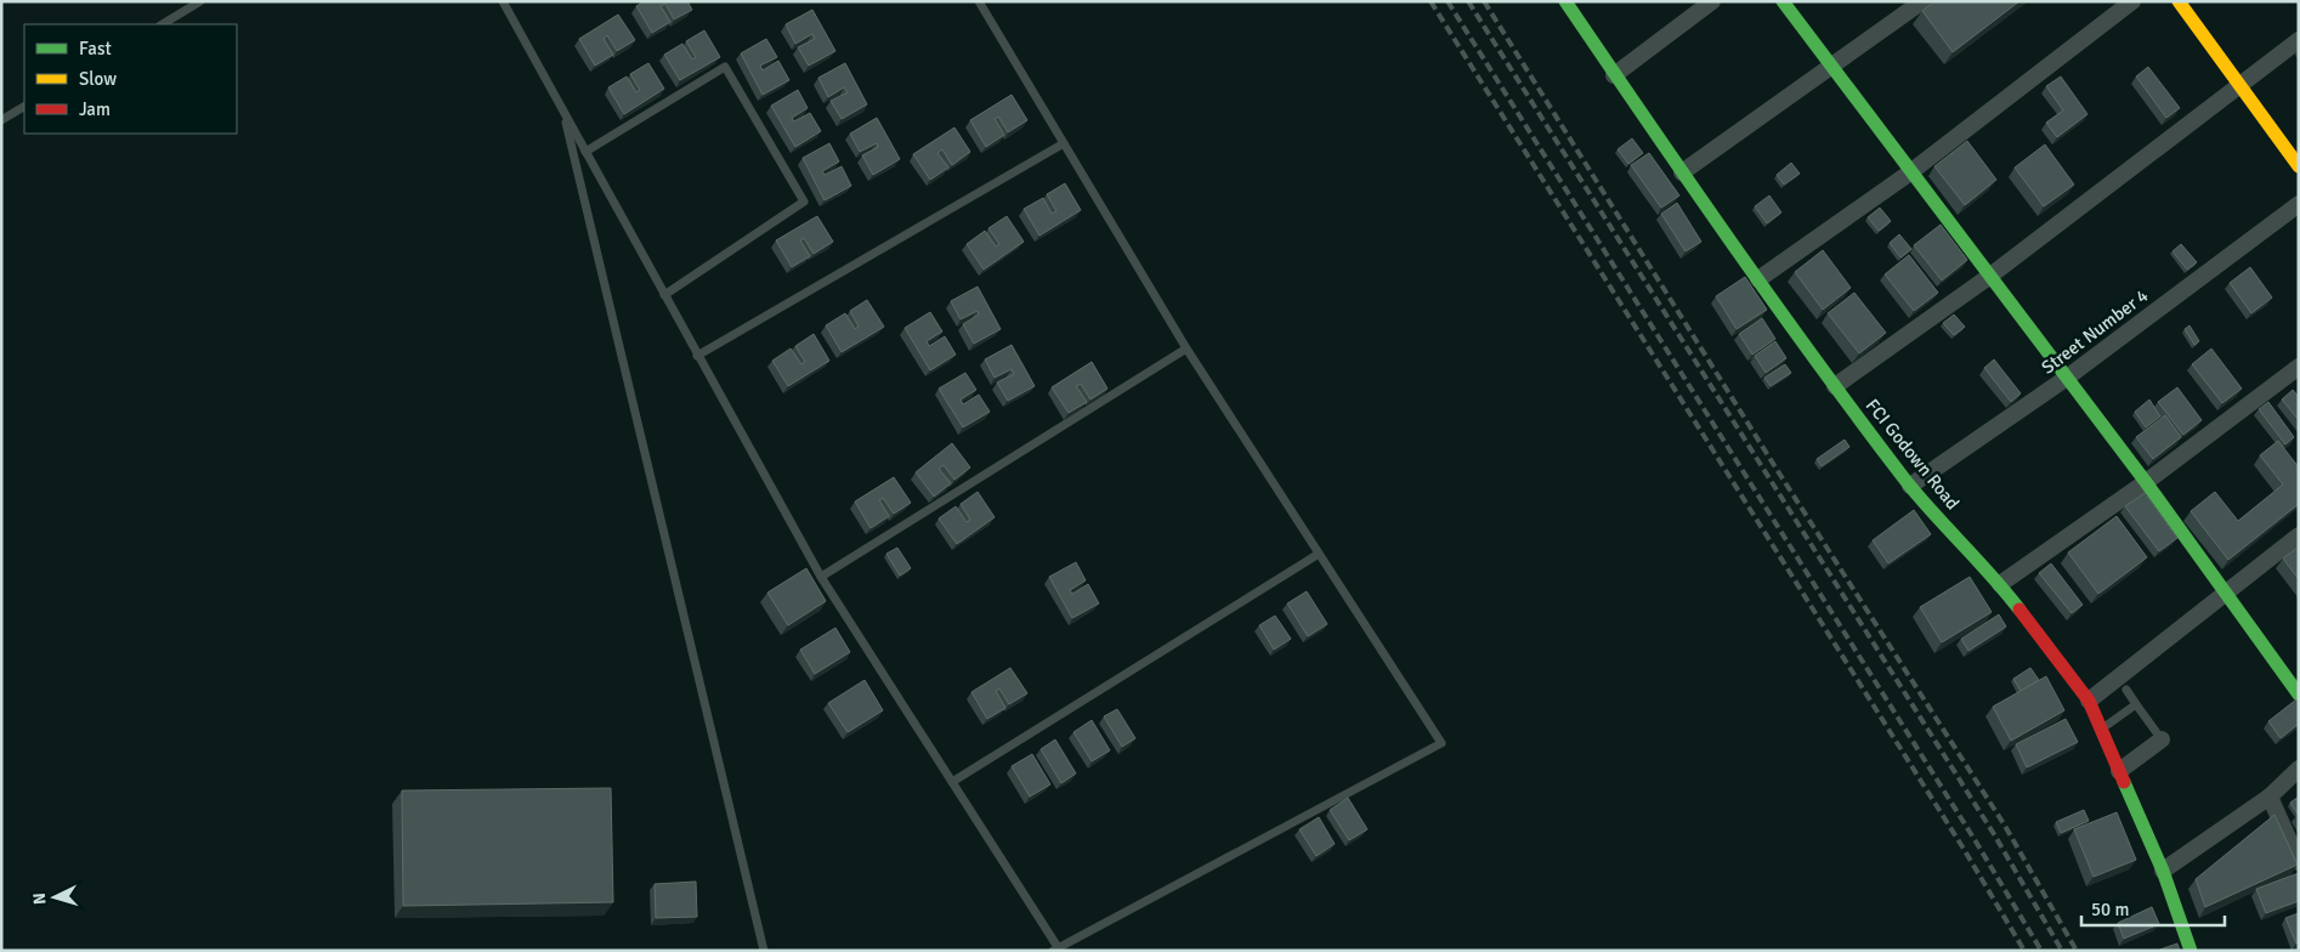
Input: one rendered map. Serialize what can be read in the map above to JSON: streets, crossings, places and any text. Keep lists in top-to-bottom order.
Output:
{
  "streets": {
    "street": ["Street Number 4", "FCI Godown Road"]
  },
  "crossings": [
    ["Street Number 4", "FCI Godown Road"]
  ],
  "legend": ["Fast", "Slow", "Jam"],
  "scale_bar": "50 m",
  "north": "left"
}
